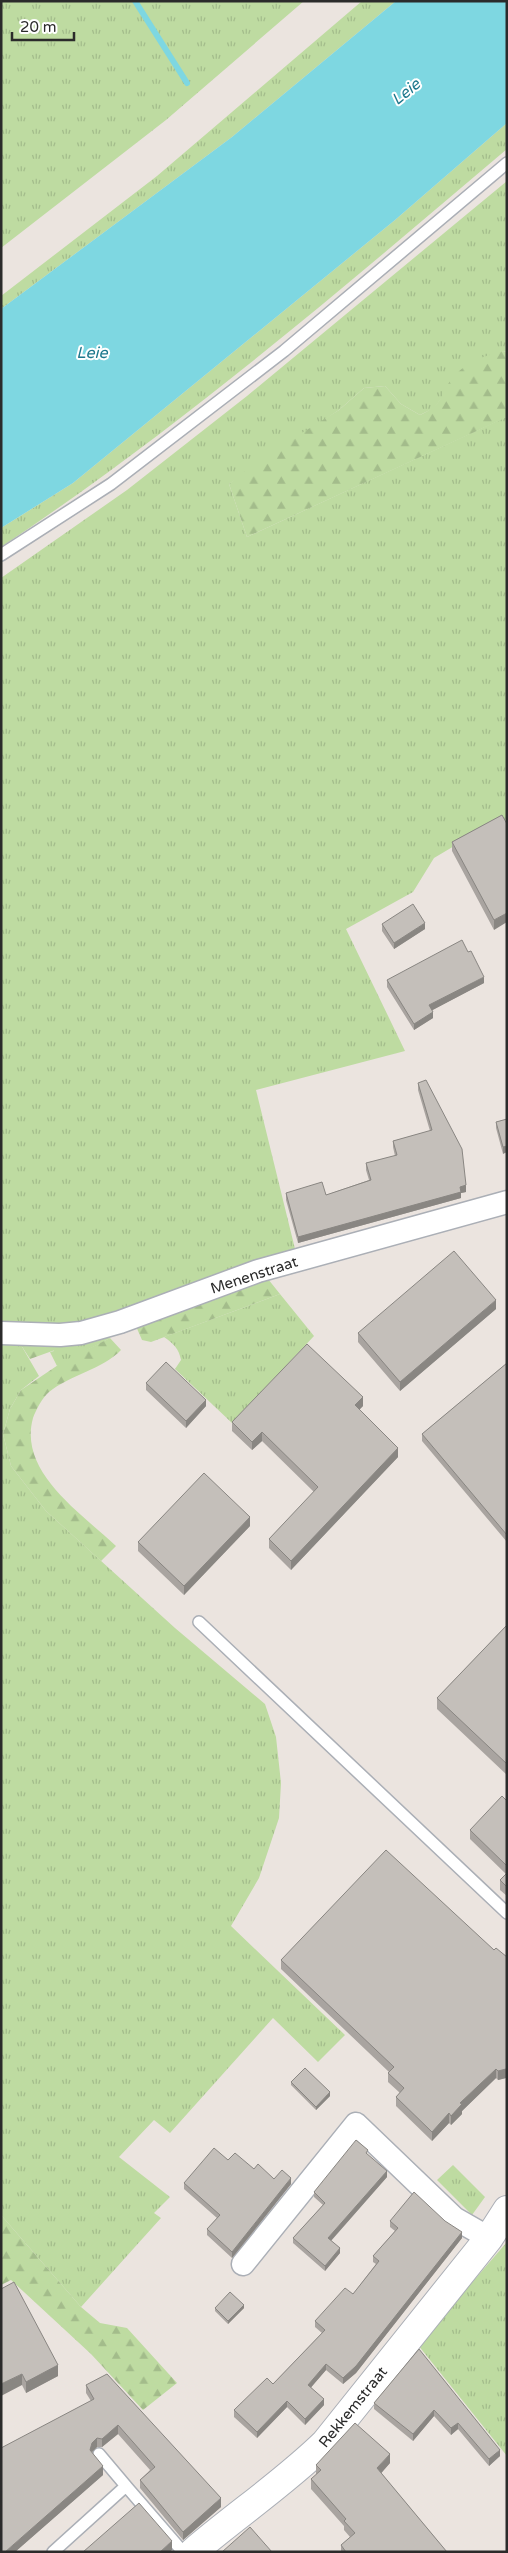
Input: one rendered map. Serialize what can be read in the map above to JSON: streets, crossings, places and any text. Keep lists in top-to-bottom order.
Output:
{
  "streets": {
    "street": ["Menenstraat", "Rekkemstraat"]
  },
  "water": ["Leie"],
  "scale_bar": "20 m"
}
